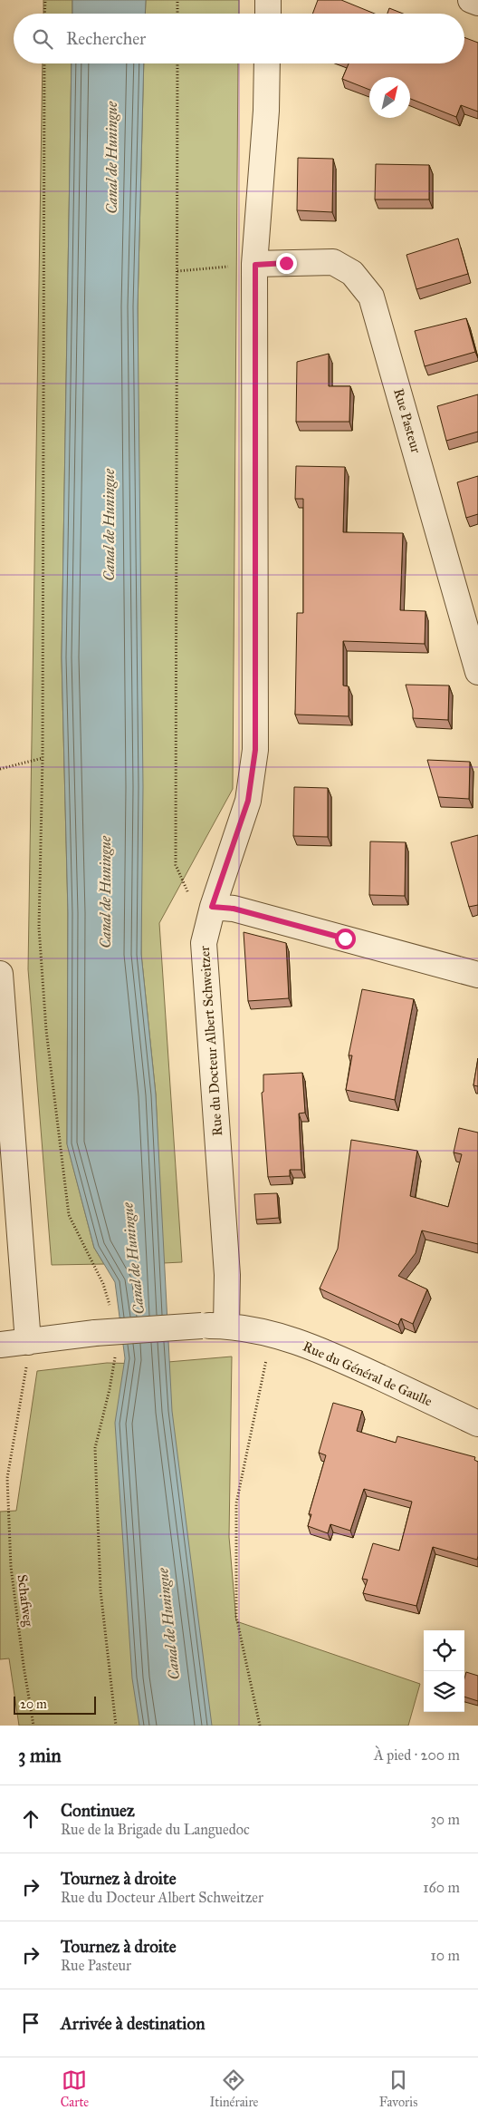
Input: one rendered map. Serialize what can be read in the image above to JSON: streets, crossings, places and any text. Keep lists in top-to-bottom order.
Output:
{
  "streets": {
    "street": ["Rue Pasteur", "Rue du Docteur Albert Schweitzer", "Rue du Général de Gaulle"],
    "path": ["Schafweg"]
  },
  "crossings": [
    ["Rue Pasteur", "Rue du Docteur Albert Schweitzer"],
    ["Rue du Docteur Albert Schweitzer", "Rue du Général de Gaulle"],
    ["Rue du Général de Gaulle", "Schafweg"]
  ],
  "water": ["Canal de Huningue"],
  "scale_bar": "20 m",
  "north": "top right",
  "page": {
    "search": "Rechercher",
    "scale": "20 m",
    "heading": ["3 min", "À pied · 200 m"],
    "list": [
      ["Continuez", "Rue de la Brigade du Languedoc", "30 m"],
      ["Tournez à droite", "Rue du Docteur Albert Schweitzer", "160 m"],
      ["Tournez à droite", "Rue Pasteur", "10 m"],
      "Arrivée à destination"
    ],
    "nav": ["Carte", "Itinéraire", "Favoris"]
  }
}
